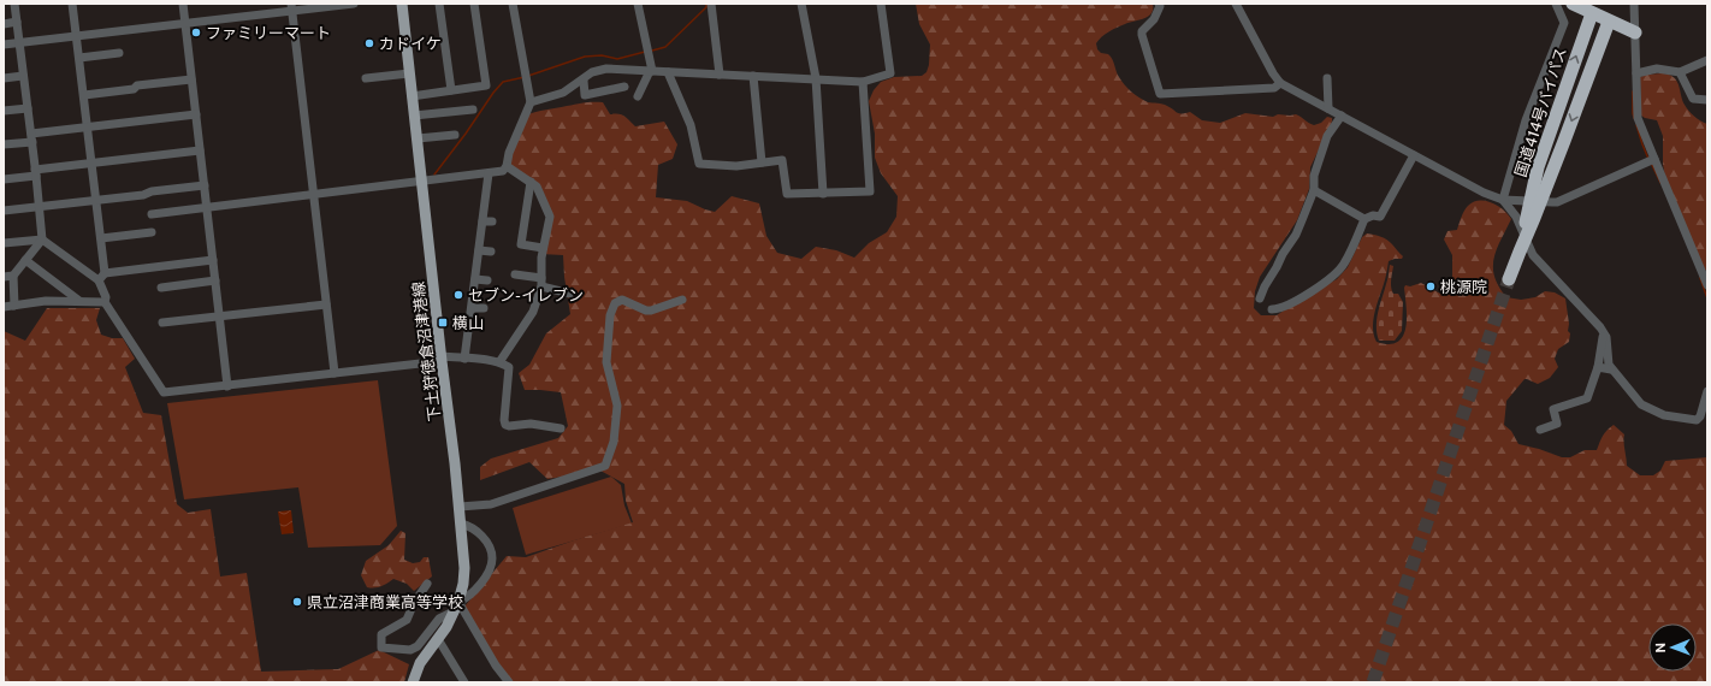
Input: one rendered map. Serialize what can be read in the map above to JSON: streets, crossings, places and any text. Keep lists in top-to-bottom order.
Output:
{
  "streets": {
    "highway": ["国道414号バイパス"],
    "main road": ["下土狩徳倉沼津港線"]
  },
  "places": {
    "other": [
      "ファミリーマート",
      "カドイケ",
      "桃源院",
      "セブン-イレブン",
      "県立沼津商業高等学校"
    ],
    "transit": ["横山"]
  },
  "north": "left"
}
